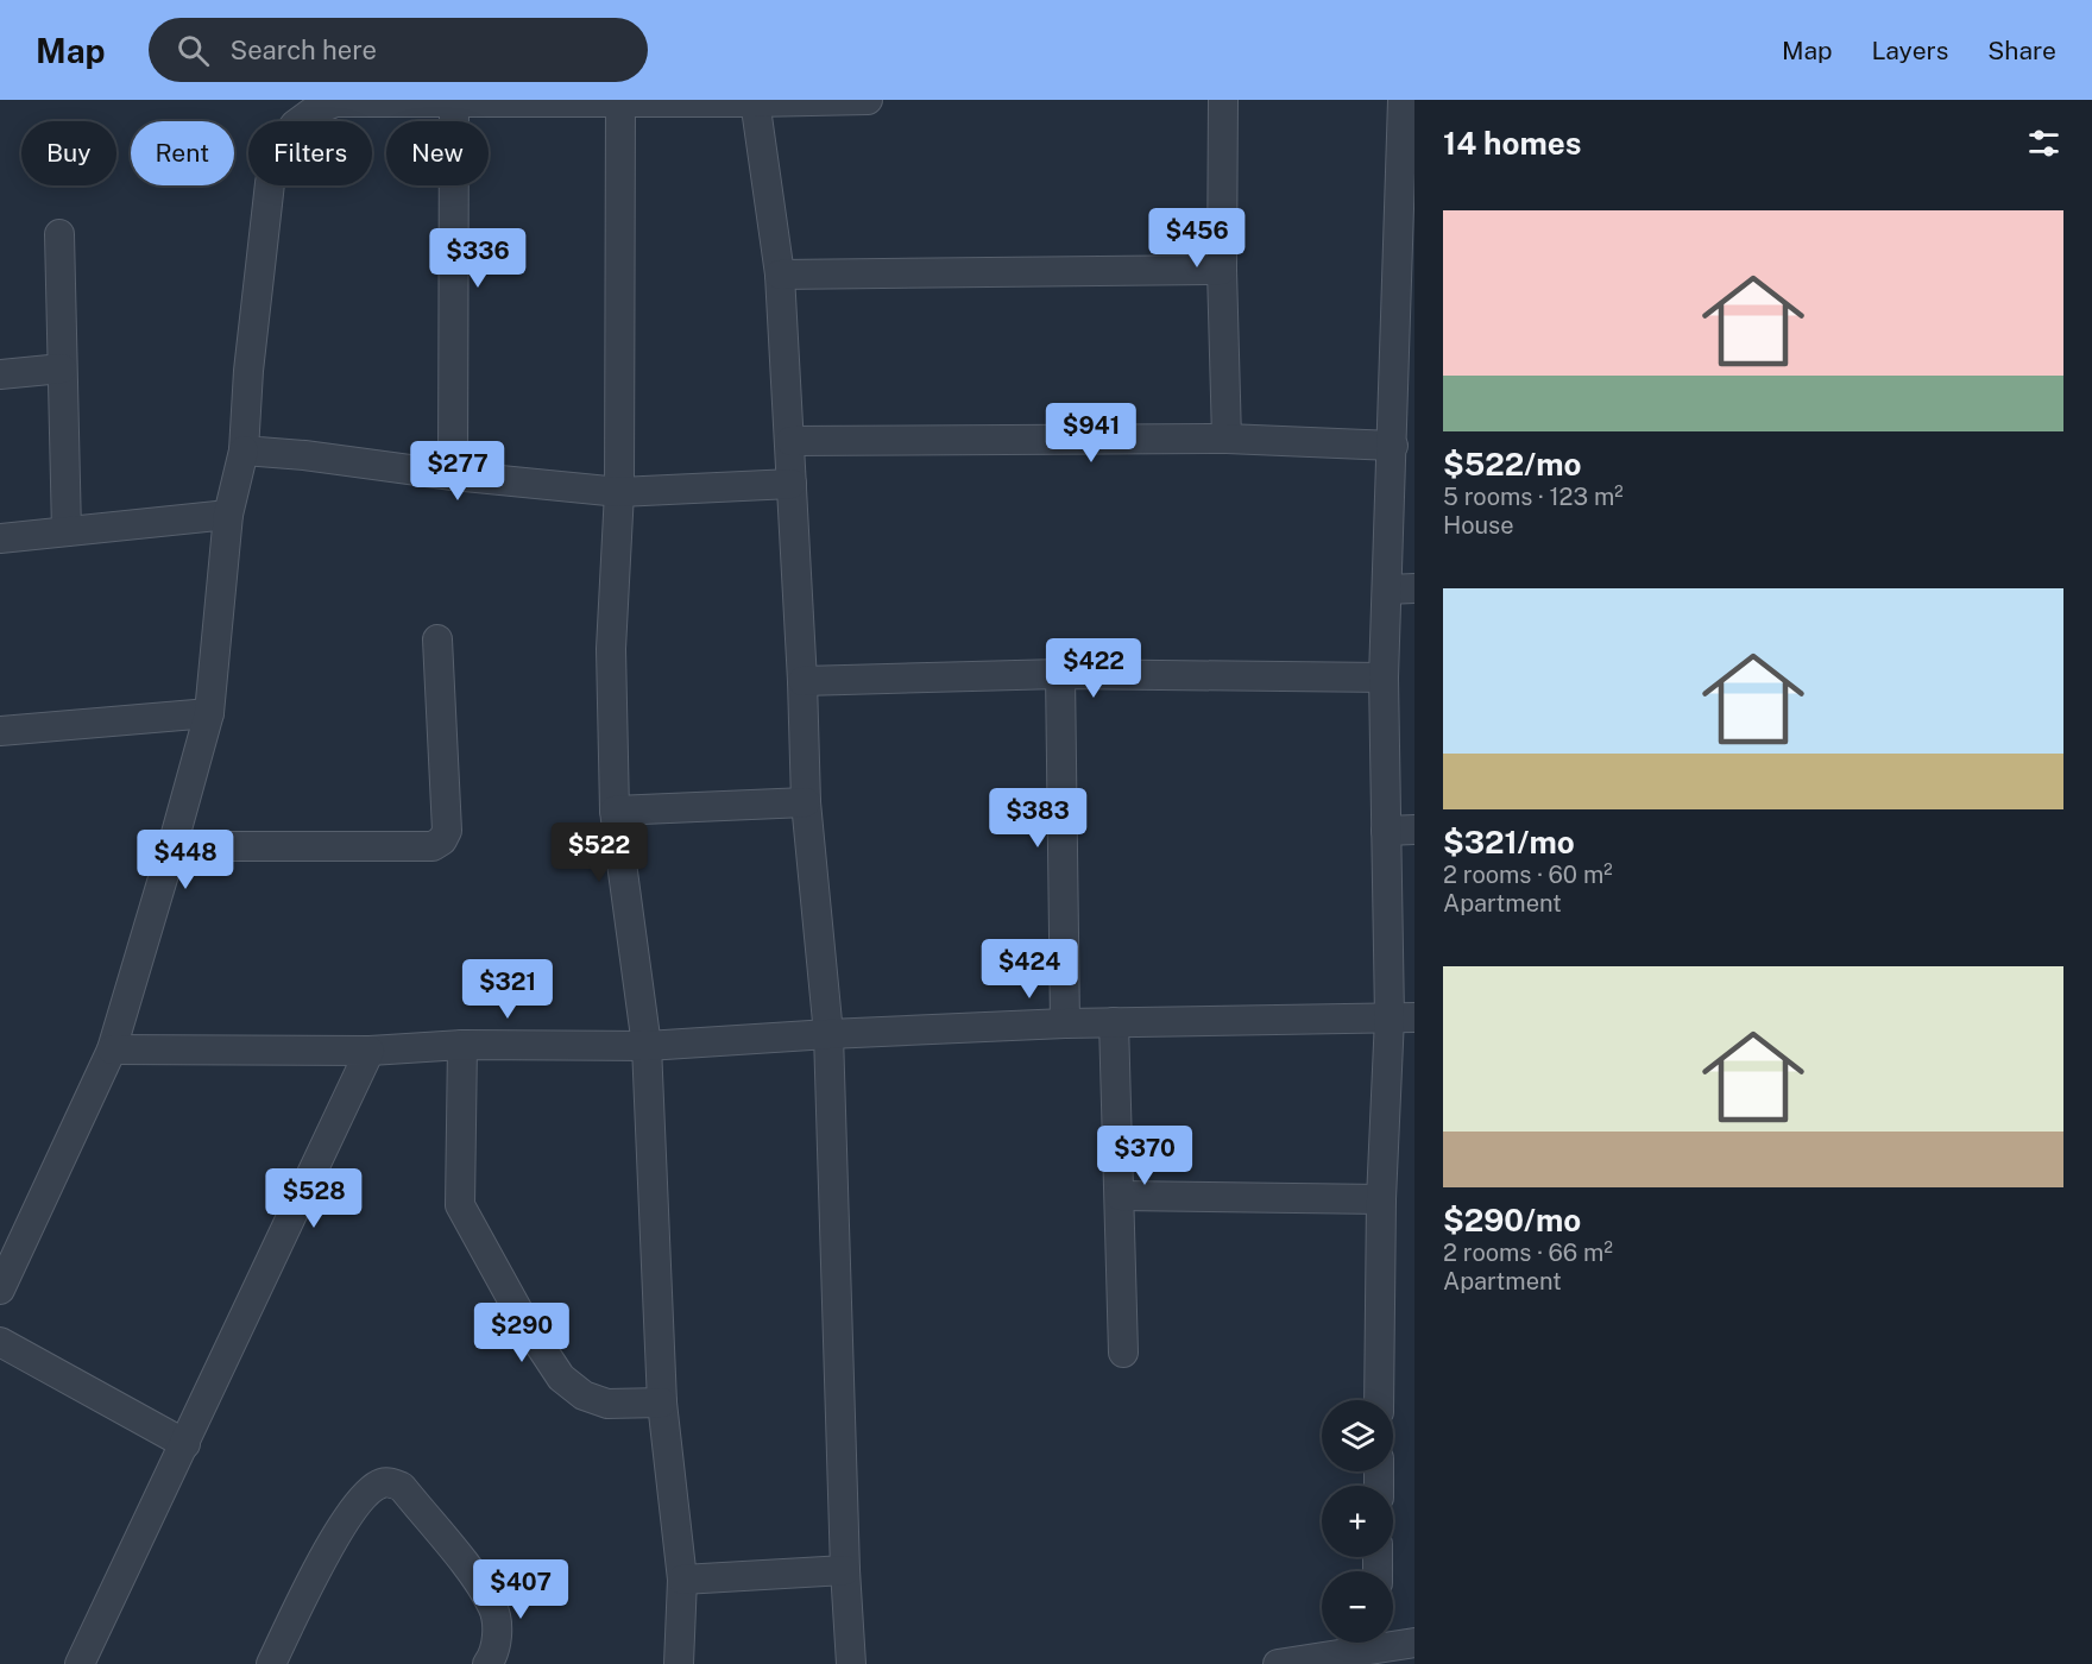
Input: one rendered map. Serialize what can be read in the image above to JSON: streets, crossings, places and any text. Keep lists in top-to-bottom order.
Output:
{
  "page": {
    "header": "Map",
    "search": "Search here",
    "nav": ["Map", "Layers", "Share"],
    "heading": "14 homes",
    "chip": [
      "Buy",
      "Rent",
      "Filters",
      "New"
    ],
    "list": [
      {
        "name": "$522/mo",
        "note": "5 rooms · 123 m² · House"
      },
      {
        "name": "$321/mo",
        "note": "2 rooms · 60 m² · Apartment"
      },
      {
        "name": "$290/mo",
        "note": "2 rooms · 66 m² · Apartment"
      }
    ],
    "price": [
      "$456",
      "$336",
      "$941",
      "$277",
      "$422",
      "$383",
      "$522",
      "$448",
      "$424",
      "$321",
      "$370",
      "$528",
      "$290",
      "$407"
    ],
    "map_buttons": ["+", "−"]
  }
}
